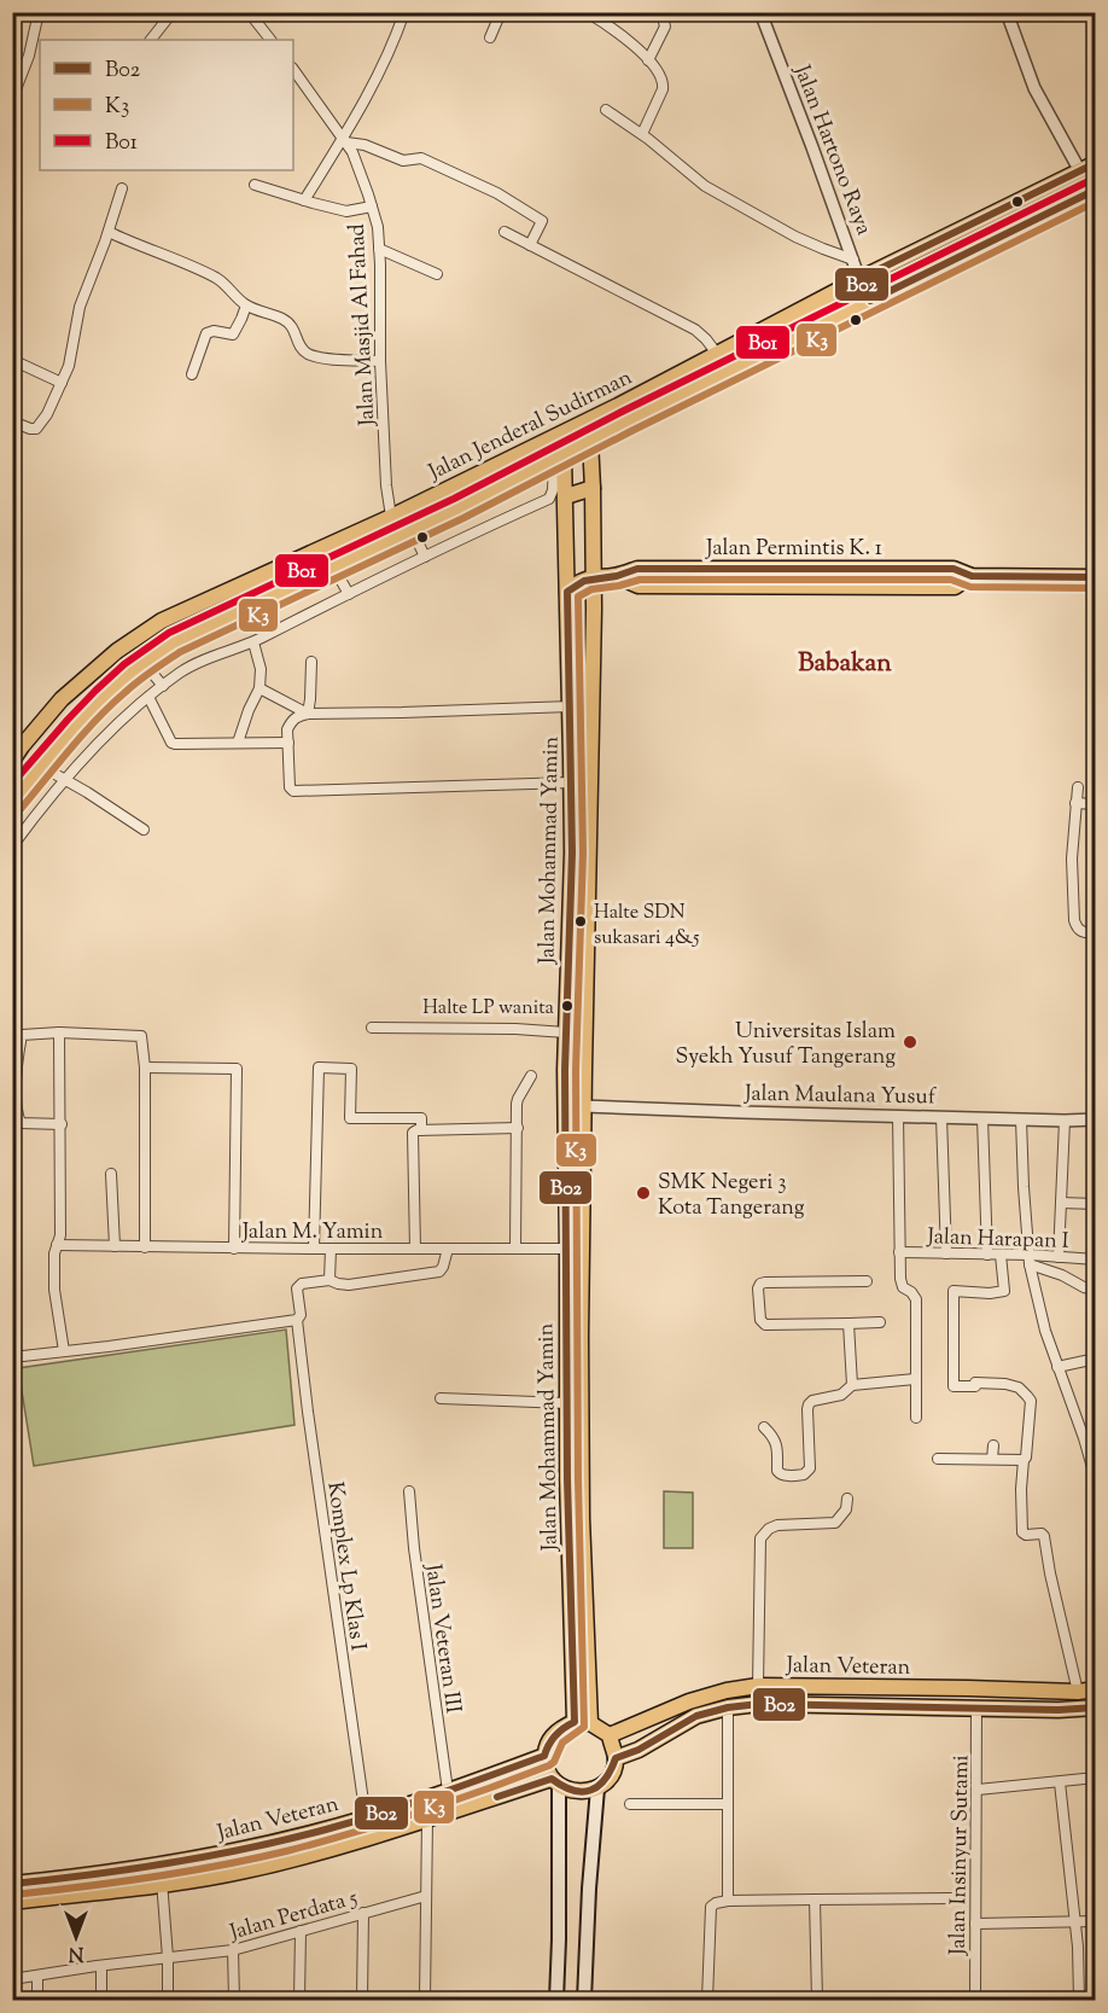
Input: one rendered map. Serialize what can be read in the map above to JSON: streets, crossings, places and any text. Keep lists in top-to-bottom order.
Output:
{
  "streets": {
    "main road": [
      "Jalan Jenderal Sudirman",
      "Jalan Permintis K. 1",
      "Jalan Mohammad Yamin",
      "Jalan Veteran"
    ],
    "street": [
      "Jalan Hartono Raya",
      "Jalan Masjid Al Fahad",
      "Jalan Maulana Yusuf",
      "Jalan M. Yamin",
      "Jalan Harapan I",
      "Komplex Lp Klas I",
      "Jalan Veteran III",
      "Jalan Insinyur Sutami",
      "Jalan Perdata 5"
    ]
  },
  "crossings": [
    ["Jalan Hartono Raya", "Jalan Jenderal Sudirman"],
    ["Jalan Masjid Al Fahad", "Jalan Jenderal Sudirman"],
    ["Jalan Jenderal Sudirman", "Jalan Mohammad Yamin"],
    ["Jalan Permintis K. 1", "Jalan Mohammad Yamin"],
    ["Jalan Mohammad Yamin", "Jalan Maulana Yusuf"],
    ["Jalan Mohammad Yamin", "Jalan M. Yamin"],
    ["Jalan Mohammad Yamin", "Jalan Veteran"],
    ["Komplex Lp Klas I", "Jalan Veteran"],
    ["Jalan Veteran III", "Jalan Veteran"],
    ["Jalan Veteran", "Jalan Insinyur Sutami"]
  ],
  "districts": ["Babakan"],
  "places": [
    "Halte SDN sukasari 4&5",
    "Halte LP wanita",
    "Universitas Islam Syekh Yusuf Tangerang",
    "SMK Negeri 3 Kota Tangerang"
  ],
  "lines": ["transit line B02", "transit line B01", "transit line K3"],
  "legend": ["B02", "K3", "B01"],
  "north": "bottom"
}
